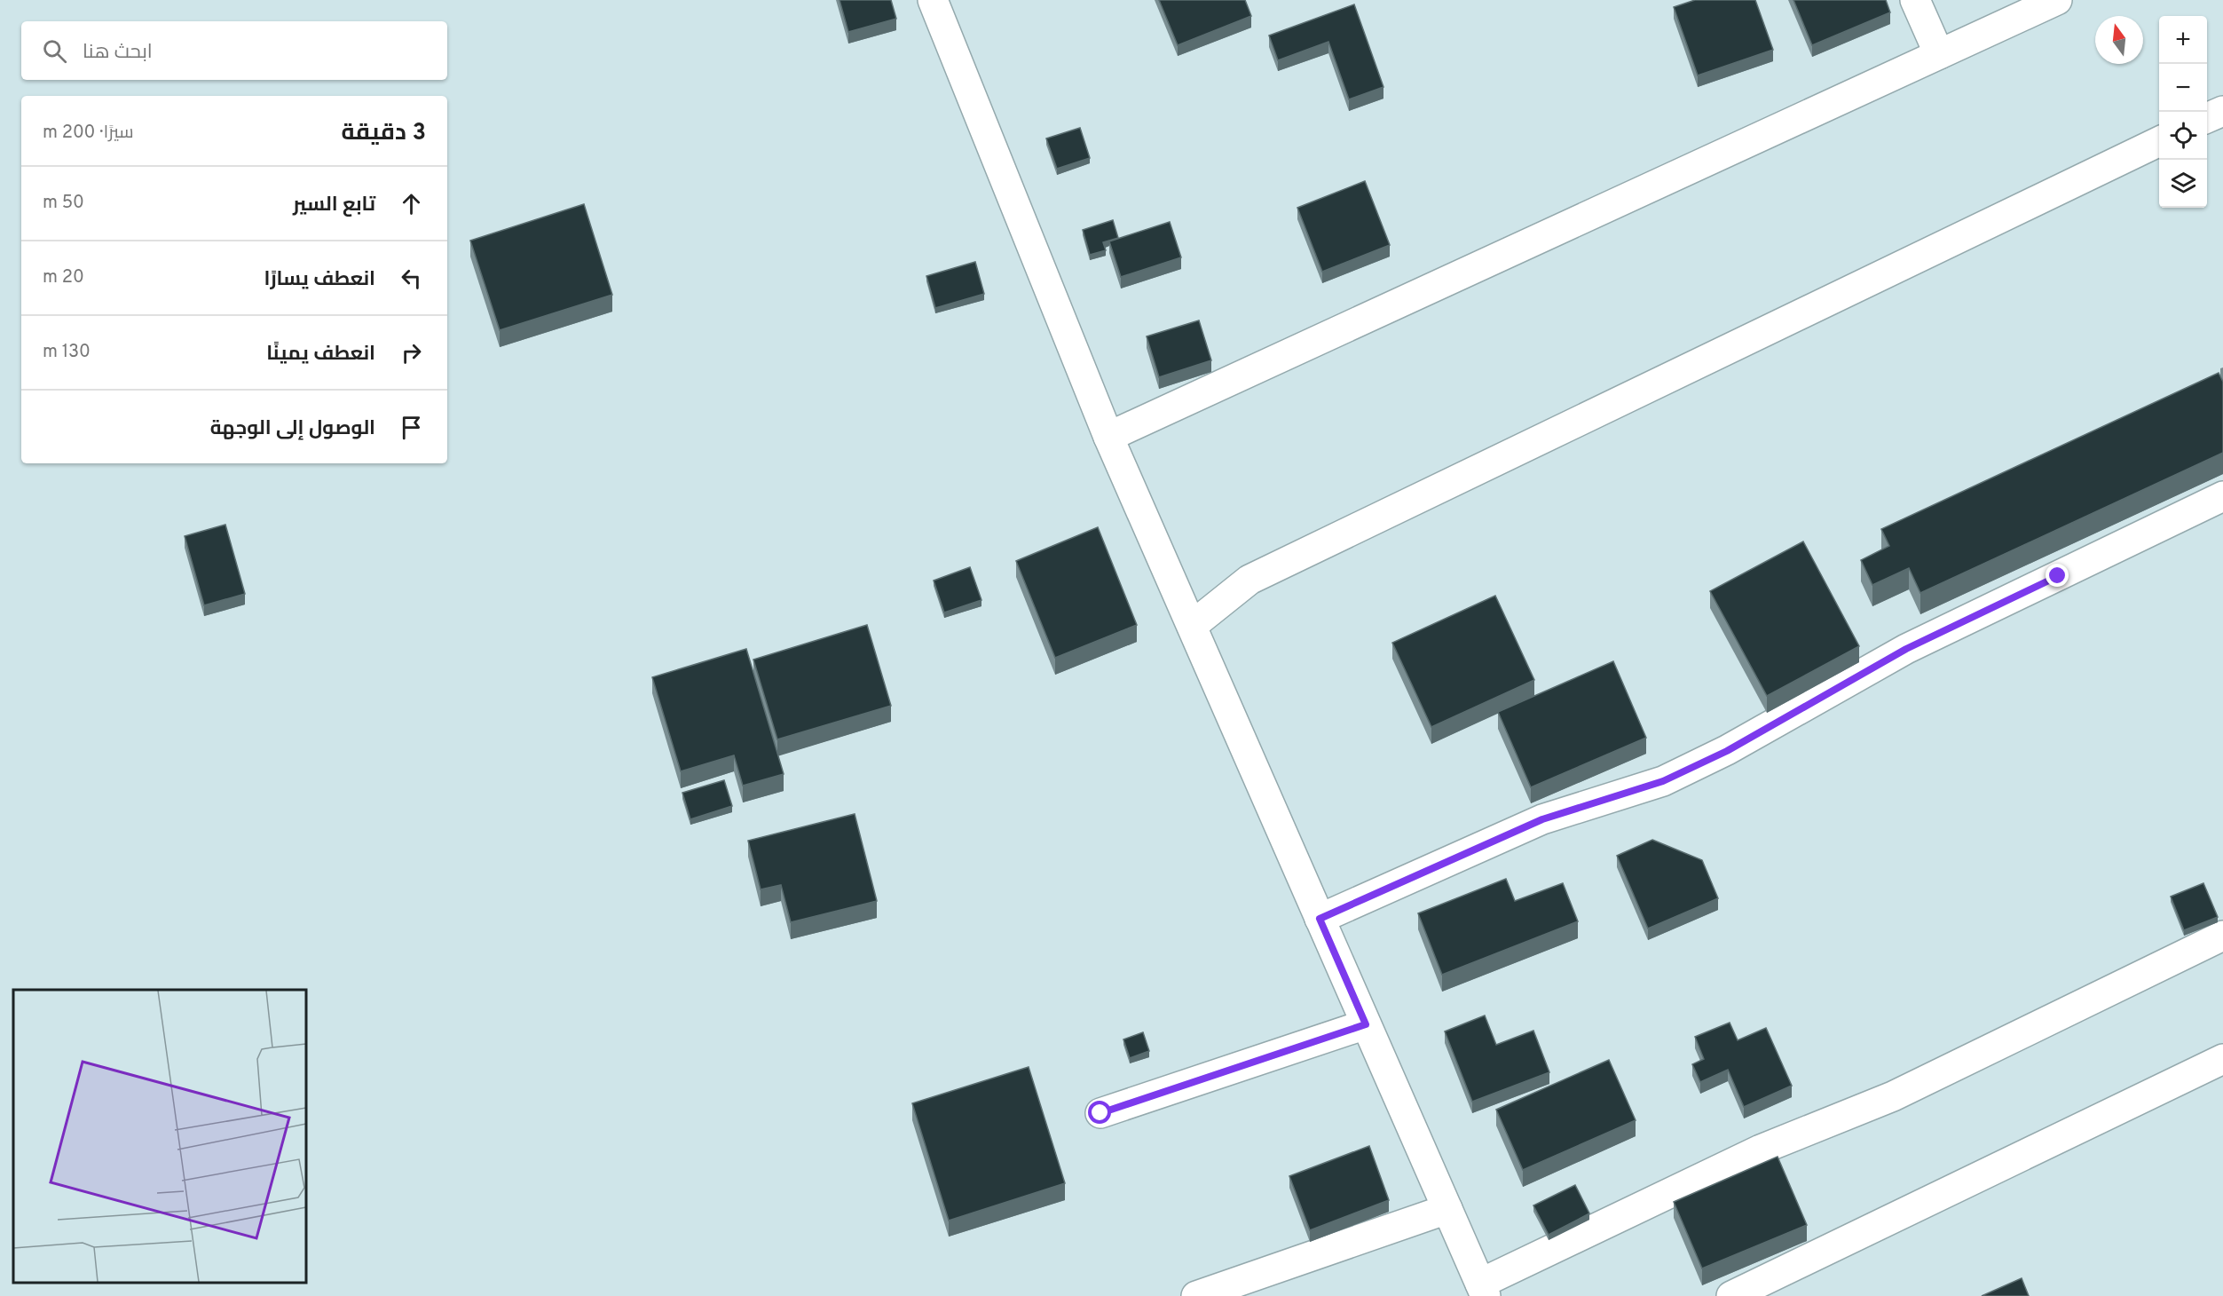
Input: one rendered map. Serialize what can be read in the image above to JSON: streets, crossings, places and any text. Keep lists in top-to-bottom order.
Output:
{
  "north": "top",
  "page": {
    "map_buttons": ["+", "−"],
    "search": "ابحث هنا",
    "heading": ["3 دقيقة", "سيرًا · 200 m"],
    "list": [
      ["تابع السير", "50 m"],
      ["انعطف يسارًا", "20 m"],
      ["انعطف يمينًا", "130 m"],
      "الوصول إلى الوجهة"
    ]
  }
}
